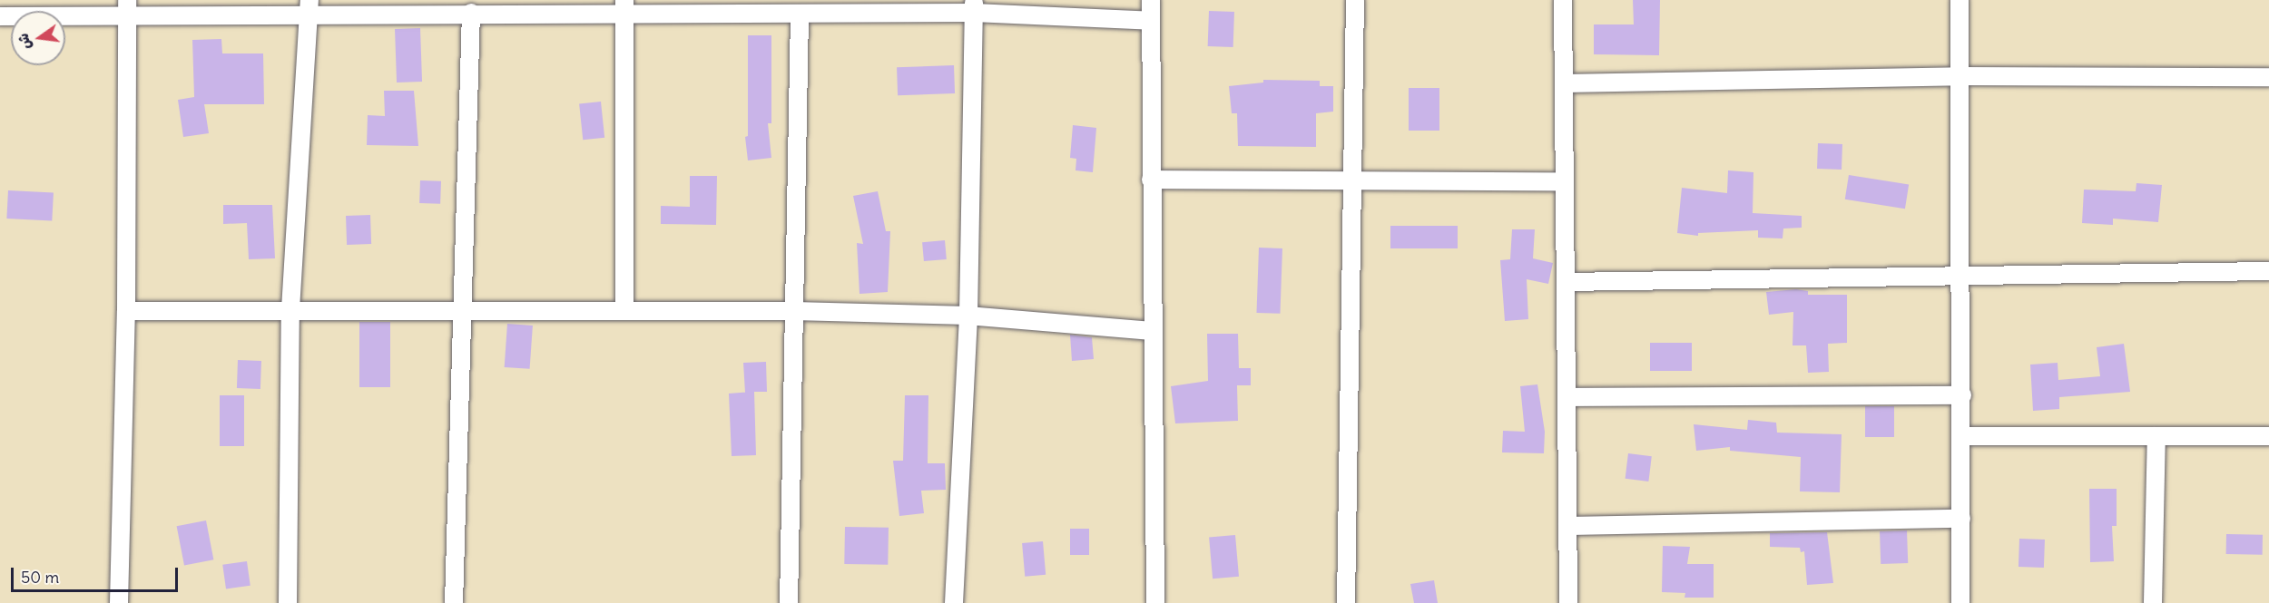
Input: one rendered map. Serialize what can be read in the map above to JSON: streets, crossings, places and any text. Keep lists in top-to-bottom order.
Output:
{
  "scale_bar": "50 m",
  "north": "left"
}
